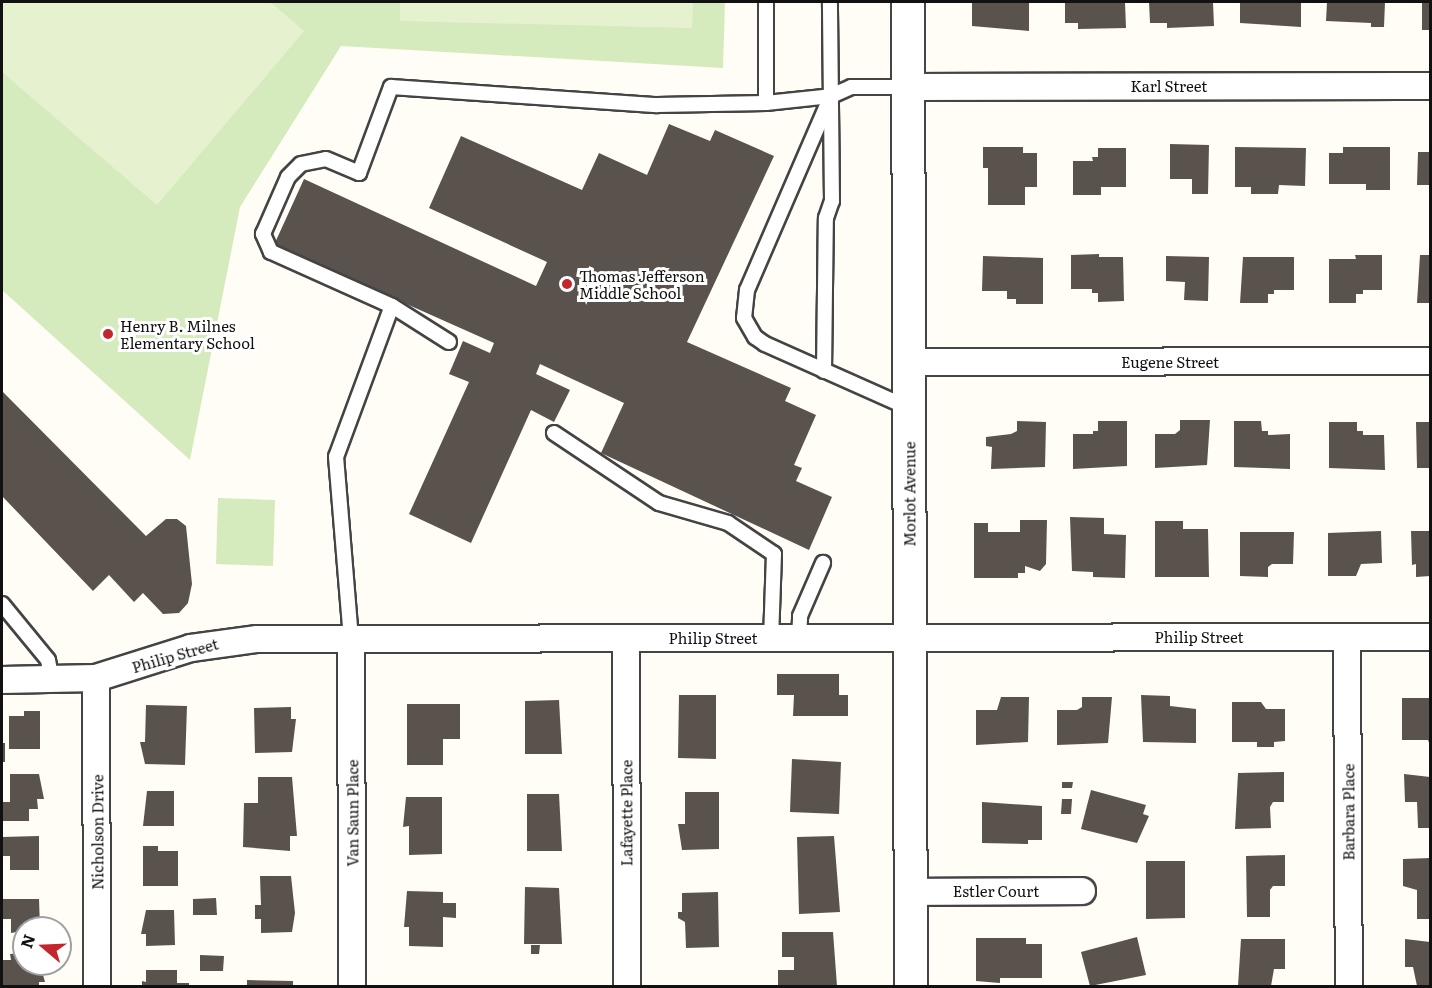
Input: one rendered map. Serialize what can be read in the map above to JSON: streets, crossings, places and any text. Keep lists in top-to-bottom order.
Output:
{
  "streets": {
    "street": [
      "Karl Street",
      "Eugene Street",
      "Morlot Avenue",
      "Philip Street",
      "Barbara Place",
      "Van Saun Place",
      "Lafayette Place",
      "Nicholson Drive",
      "Estler Court"
    ]
  },
  "crossings": [
    ["Karl Street", "Morlot Avenue"],
    ["Eugene Street", "Morlot Avenue"],
    ["Morlot Avenue", "Philip Street"],
    ["Morlot Avenue", "Estler Court"],
    ["Philip Street", "Barbara Place"],
    ["Philip Street", "Van Saun Place"],
    ["Philip Street", "Lafayette Place"],
    ["Philip Street", "Nicholson Drive"]
  ],
  "places": ["Thomas Jefferson Middle School", "Henry B. Milnes Elementary School"],
  "north": "left"
}
